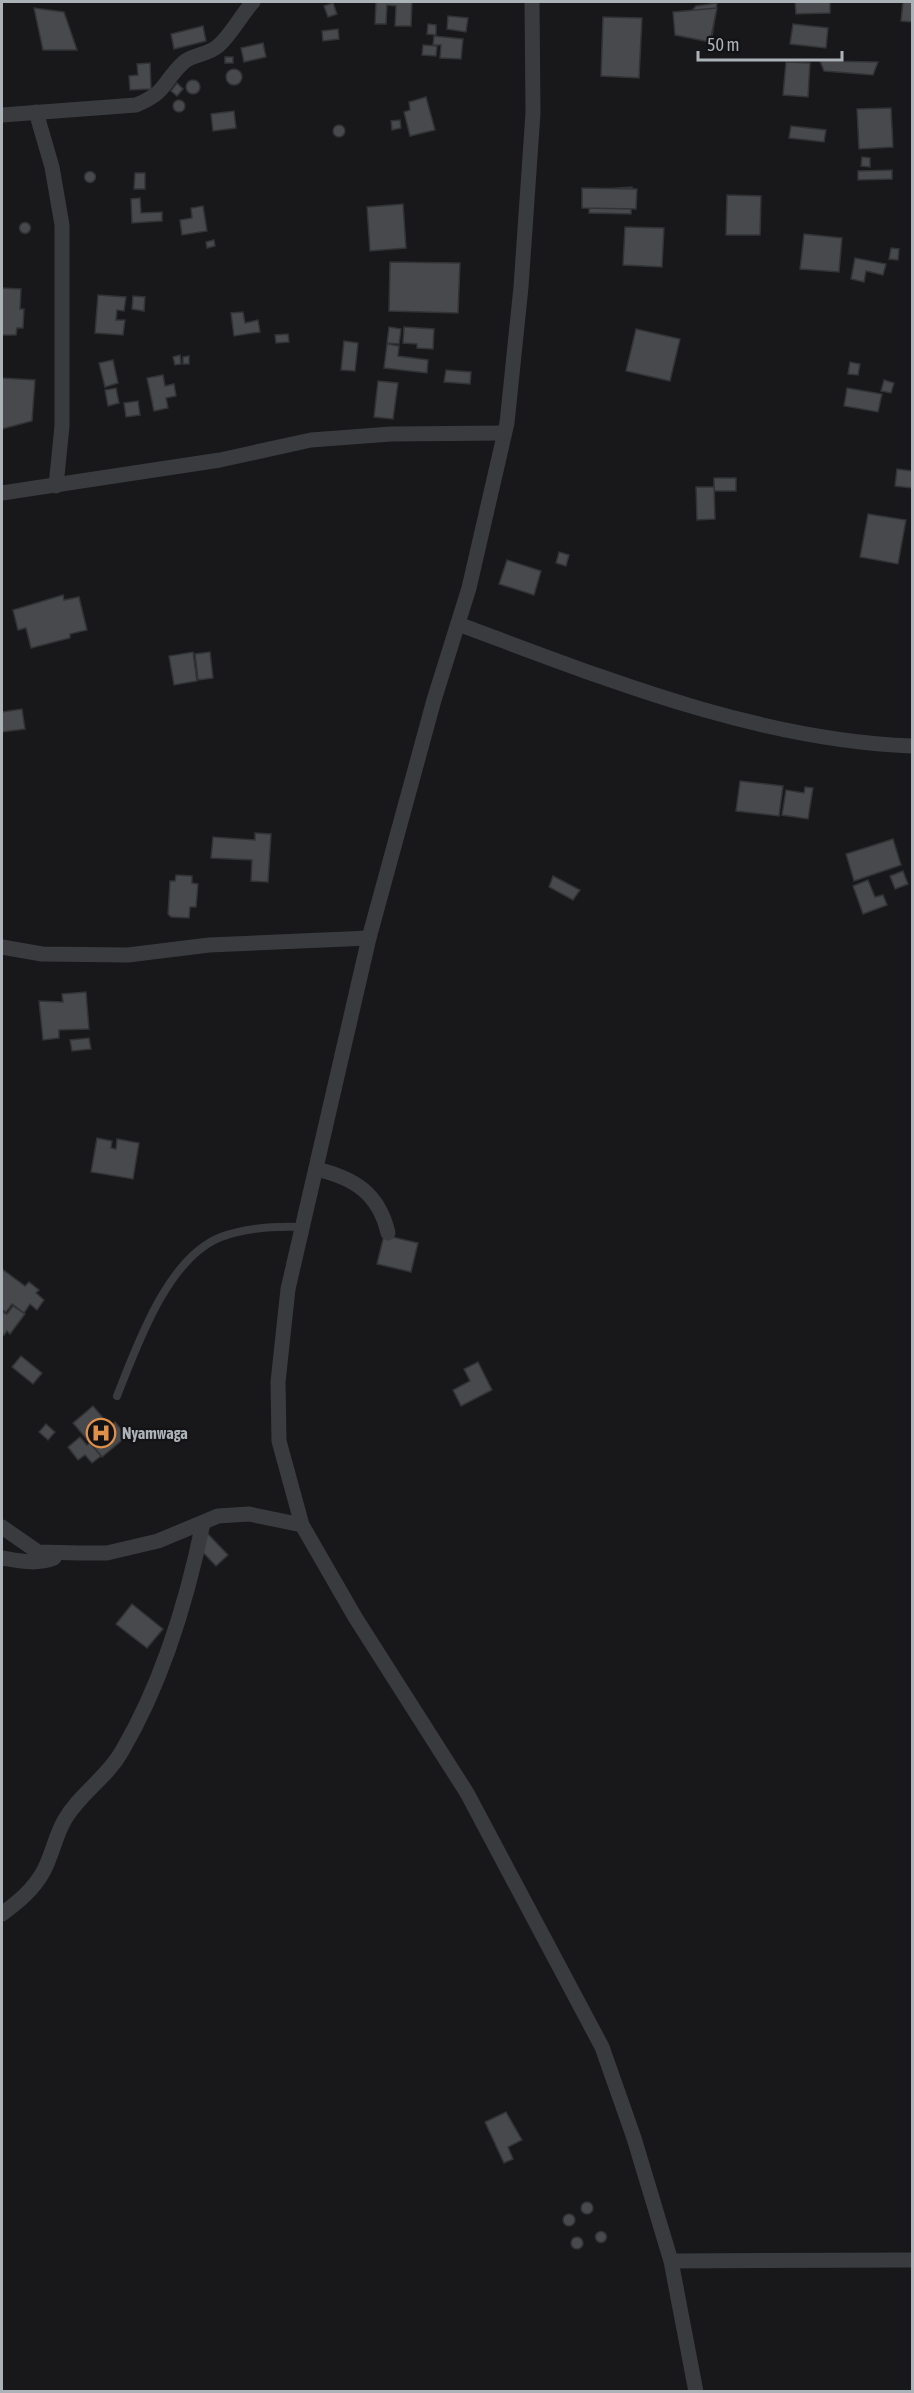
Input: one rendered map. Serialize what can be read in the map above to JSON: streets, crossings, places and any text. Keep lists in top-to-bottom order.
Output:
{
  "places": {
    "hospital": ["Nyamwaga"]
  },
  "scale_bar": "50 m"
}
